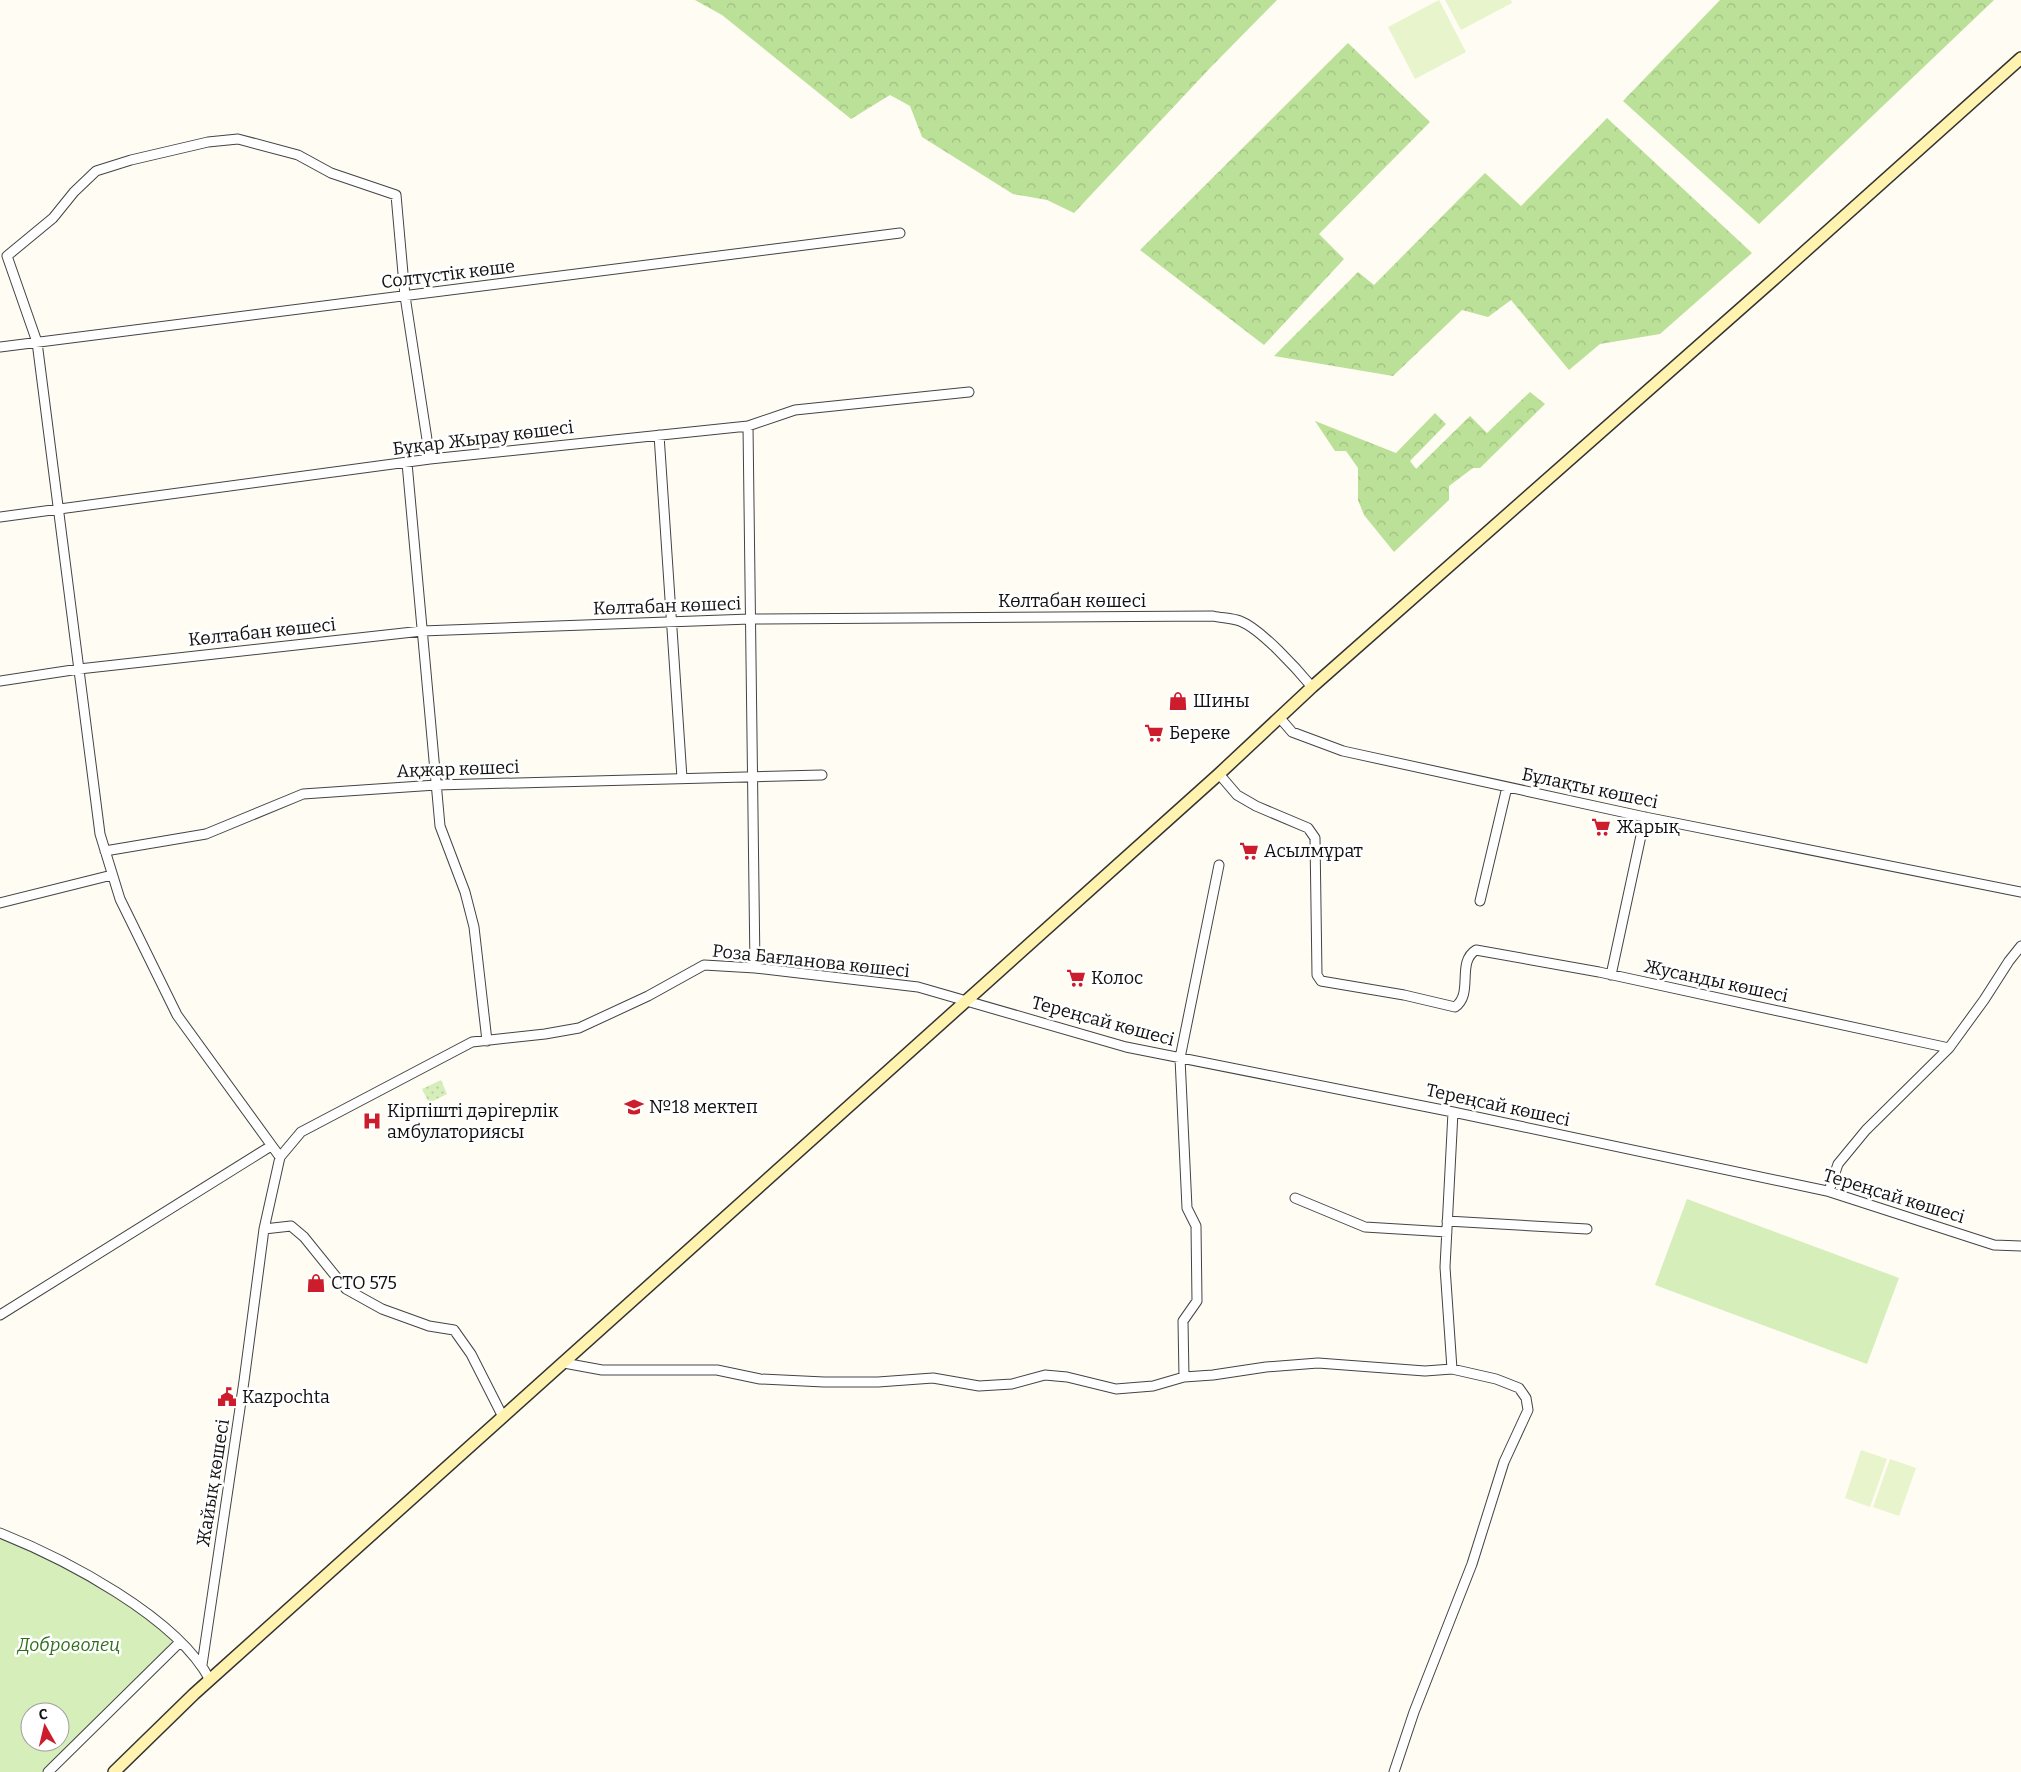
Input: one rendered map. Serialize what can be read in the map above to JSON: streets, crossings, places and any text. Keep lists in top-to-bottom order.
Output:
{
  "streets": {
    "street": [
      "Солтүстік көше",
      "Бұқар Жырау көшесі",
      "Көлтабан көшесі",
      "Ақжар көшесі",
      "Бұлақты көшесі",
      "Роза Бағланова көшесі",
      "Жусанды көшесі",
      "Тереңсай көшесі",
      "Жайық көшесі"
    ]
  },
  "crossings": [
    ["Роза Бағланова көшесі", "Тереңсай көшесі"],
    ["Роза Бағланова көшесі", "Жайық көшесі"]
  ],
  "parks": ["Доброволец"],
  "places": {
    "shop": ["Шины", "СТО 575"],
    "supermarket": [
      "Береке",
      "Жарық",
      "Асылмұрат",
      "Колос"
    ],
    "school or university": ["№18 мектеп"],
    "hospital": ["Кірпішті дәрігерлік амбулаториясы"],
    "public building": ["Kazpochta"]
  },
  "north": "top"
}
